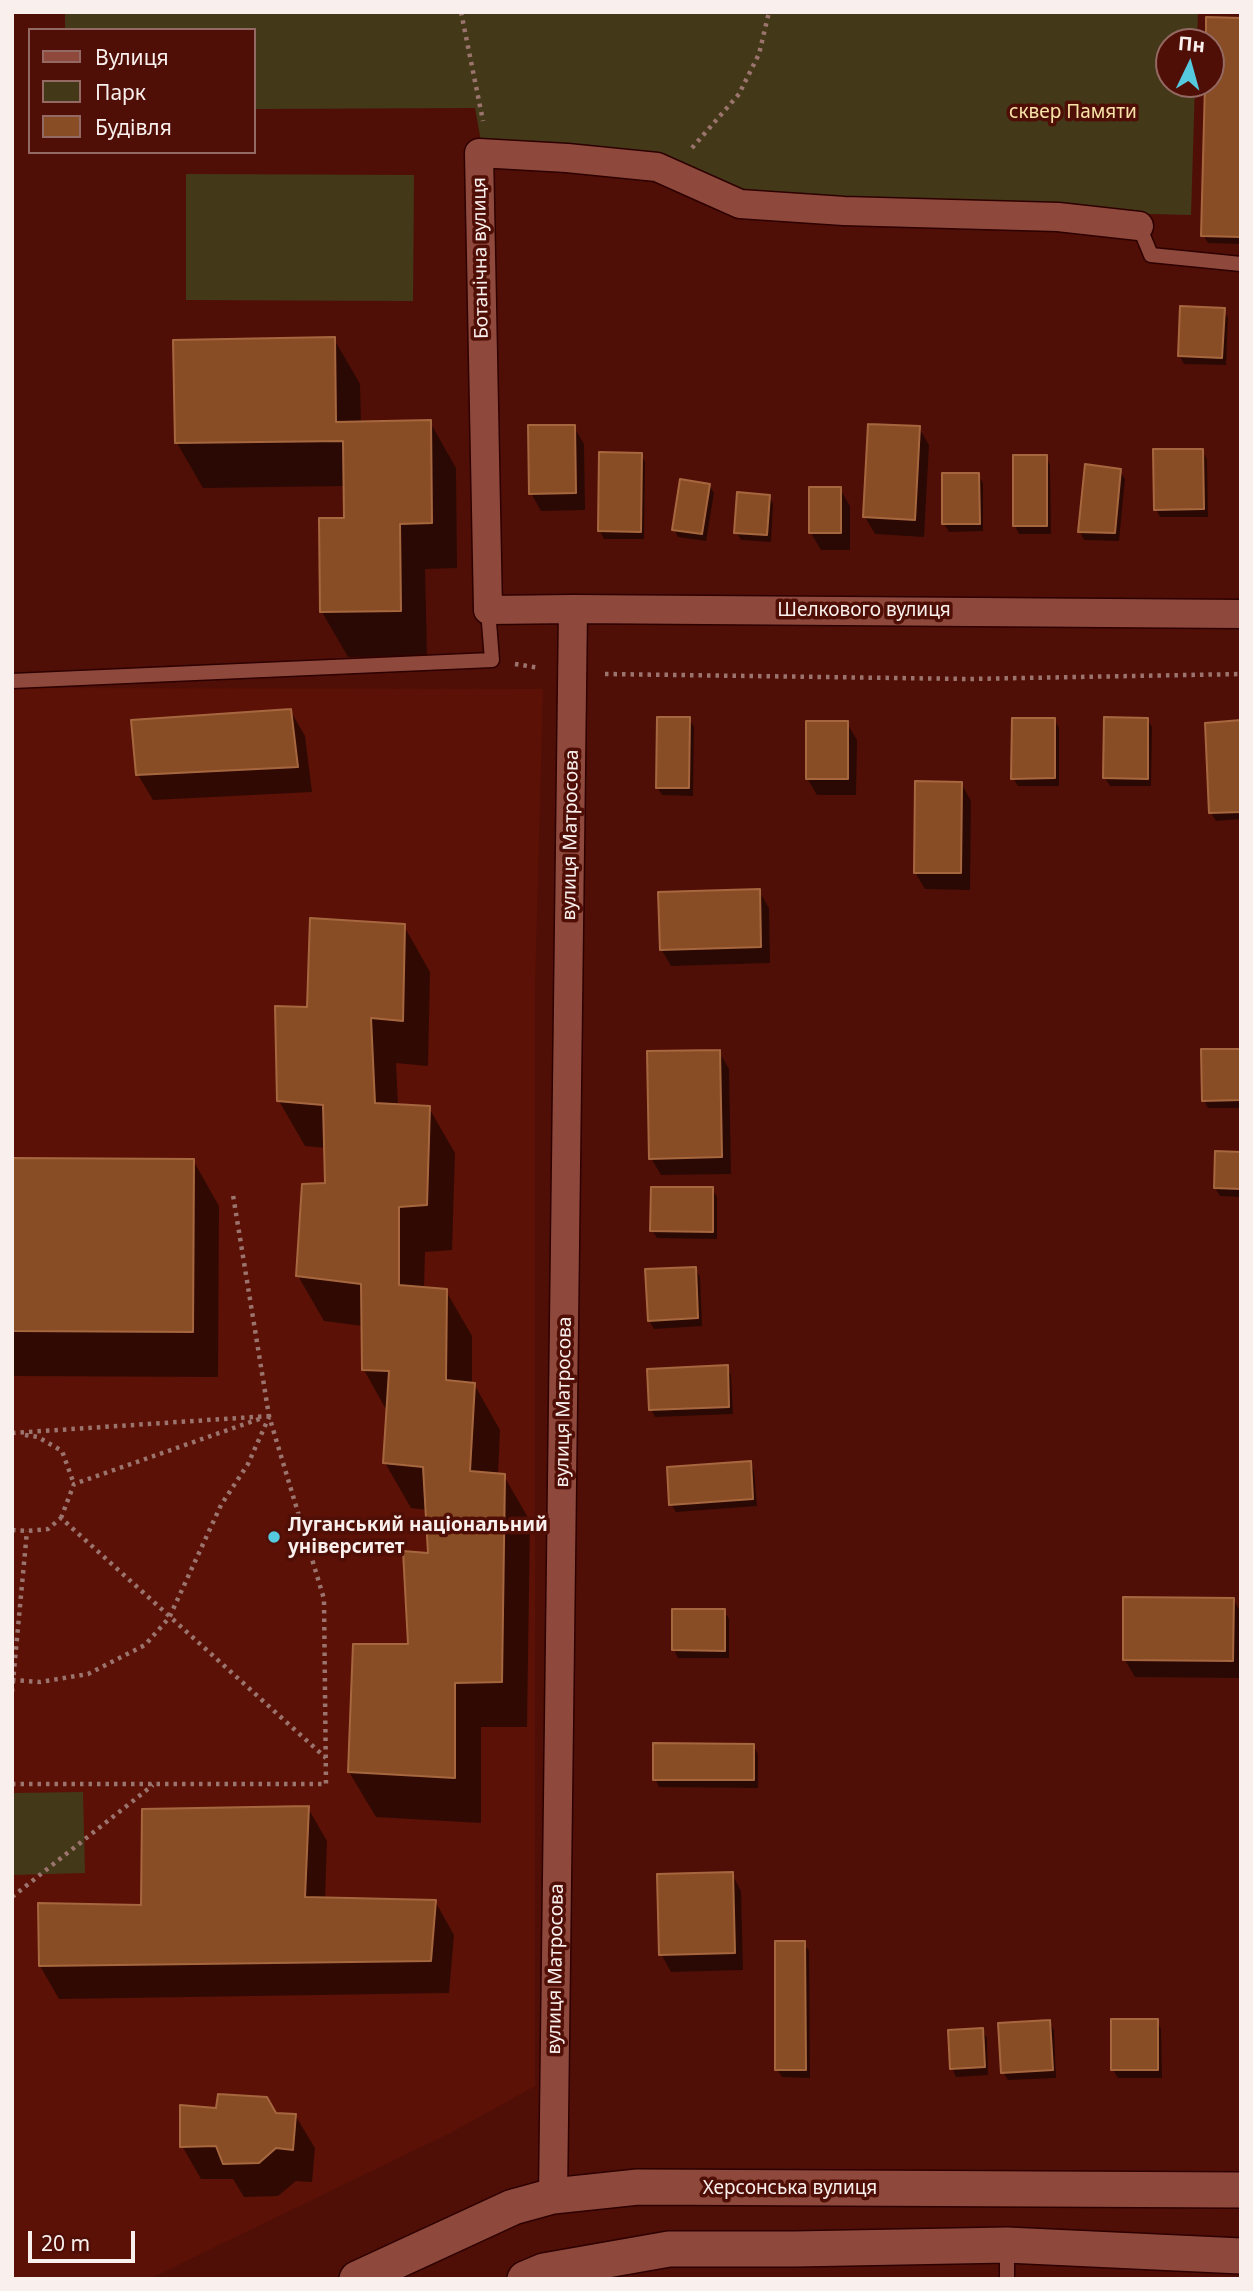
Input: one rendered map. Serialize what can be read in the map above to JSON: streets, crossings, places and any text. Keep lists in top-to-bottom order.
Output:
{
  "streets": {
    "street": [
      "Ботанічна вулиця",
      "Шелкового вулиця",
      "вулиця Матросова",
      "Херсонська вулиця"
    ]
  },
  "crossings": [
    ["Ботанічна вулиця", "Шелкового вулиця"],
    ["Шелкового вулиця", "вулиця Матросова"],
    ["вулиця Матросова", "Херсонська вулиця"]
  ],
  "parks": ["сквер Памяти"],
  "places": ["Луганський національний університет"],
  "legend": ["Вулиця", "Парк", "Будівля"],
  "scale_bar": "20 m",
  "north": "top"
}
